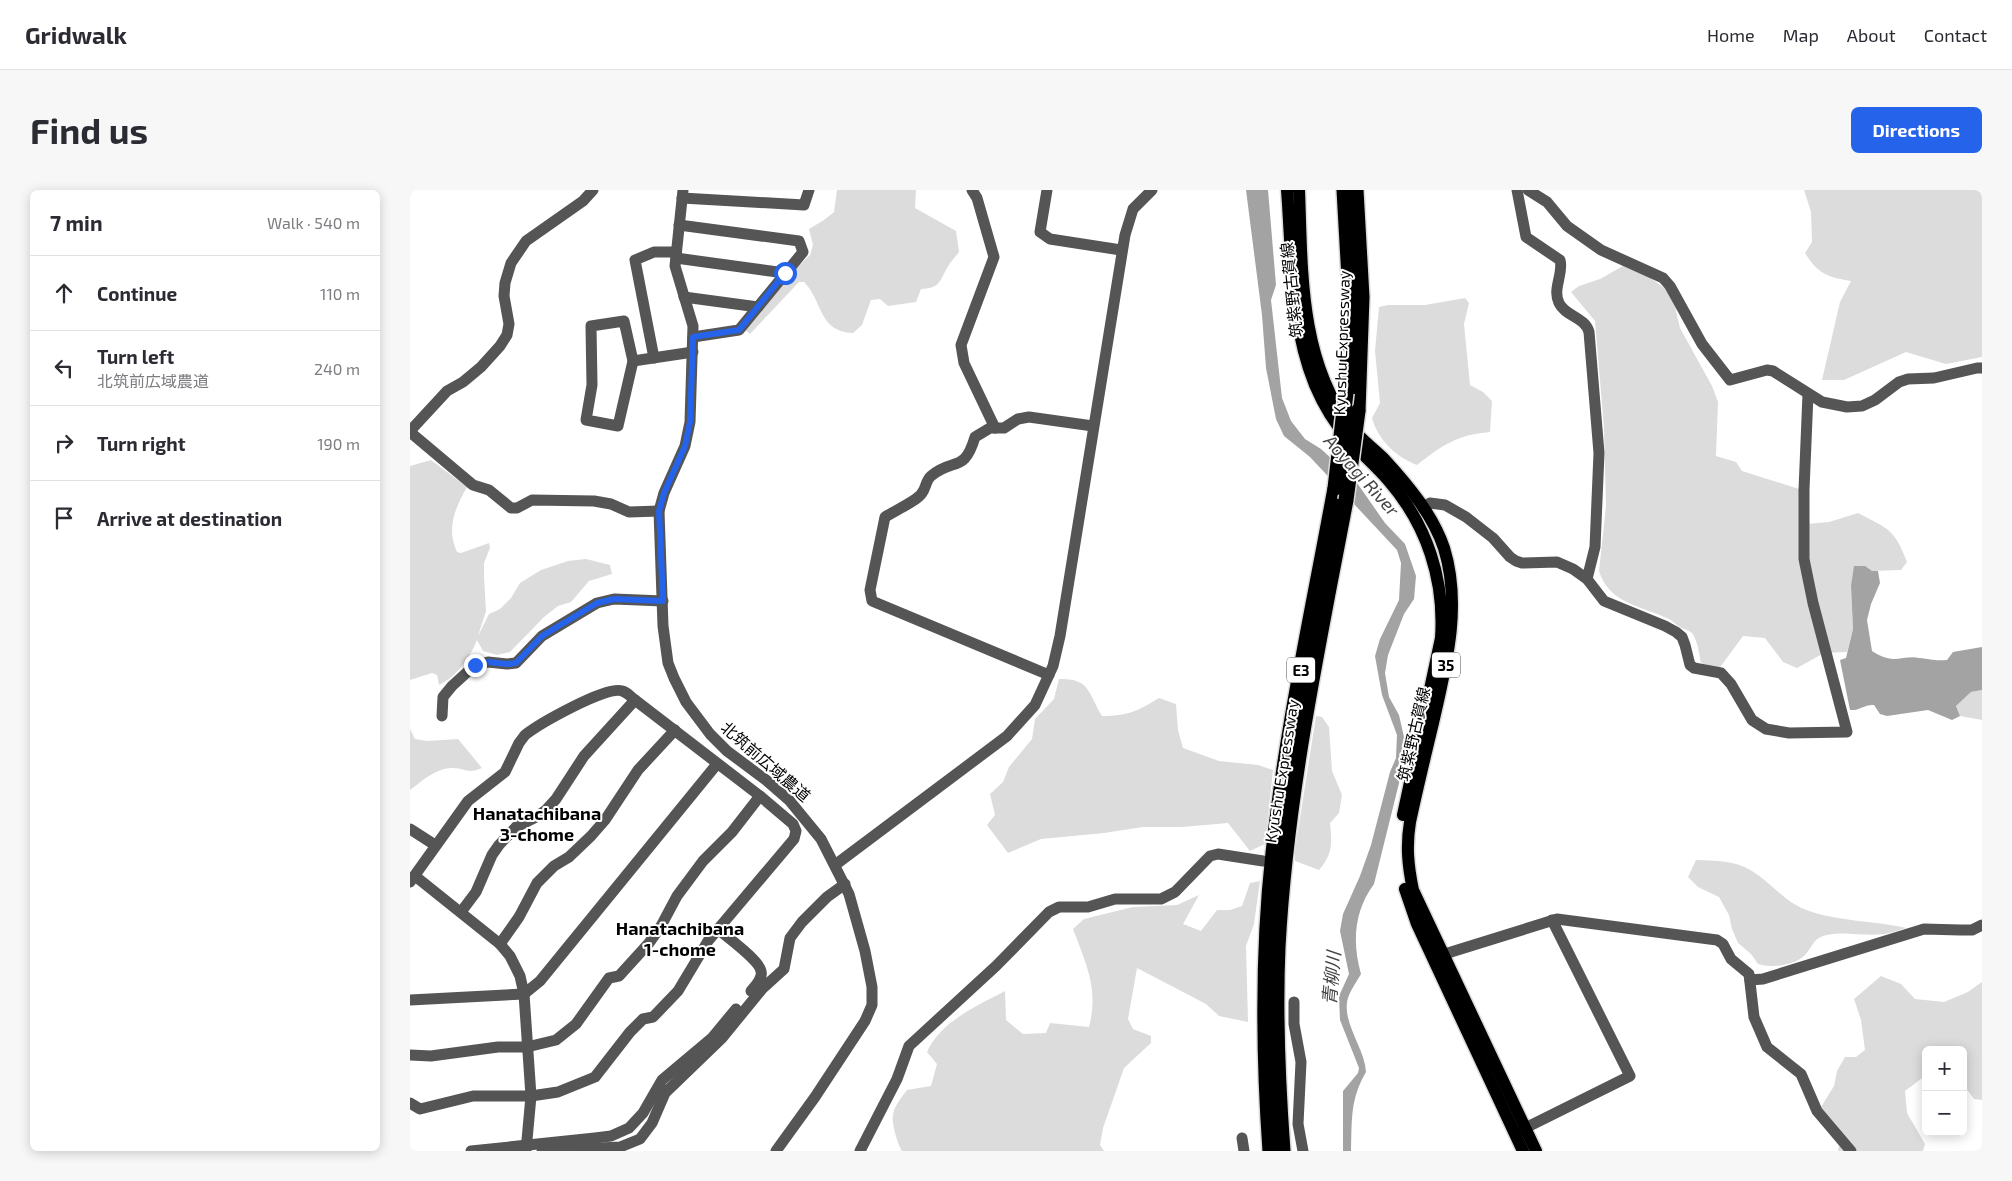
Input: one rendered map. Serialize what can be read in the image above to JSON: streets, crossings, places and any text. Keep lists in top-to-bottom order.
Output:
{
  "streets": {
    "highway": ["Kyushu Expressway", "E3"],
    "main road": ["筑紫野古賀線", "35"],
    "street": ["北筑前広域農道"]
  },
  "districts": ["Hanatachibana 3-chome", "Hanatachibana 1-chome"],
  "water": ["Aoyagi River", "青柳川"],
  "page": {
    "header": "Gridwalk",
    "nav": [
      "Home",
      "Map",
      "About",
      "Contact"
    ],
    "buttons": "Directions",
    "title": "Find us",
    "heading": ["7 min", "Walk · 540 m"],
    "list": [
      ["Continue", "110 m"],
      ["Turn left", "北筑前広域農道", "240 m"],
      ["Turn right", "190 m"],
      "Arrive at destination"
    ],
    "map_buttons": ["+", "−"]
  }
}
